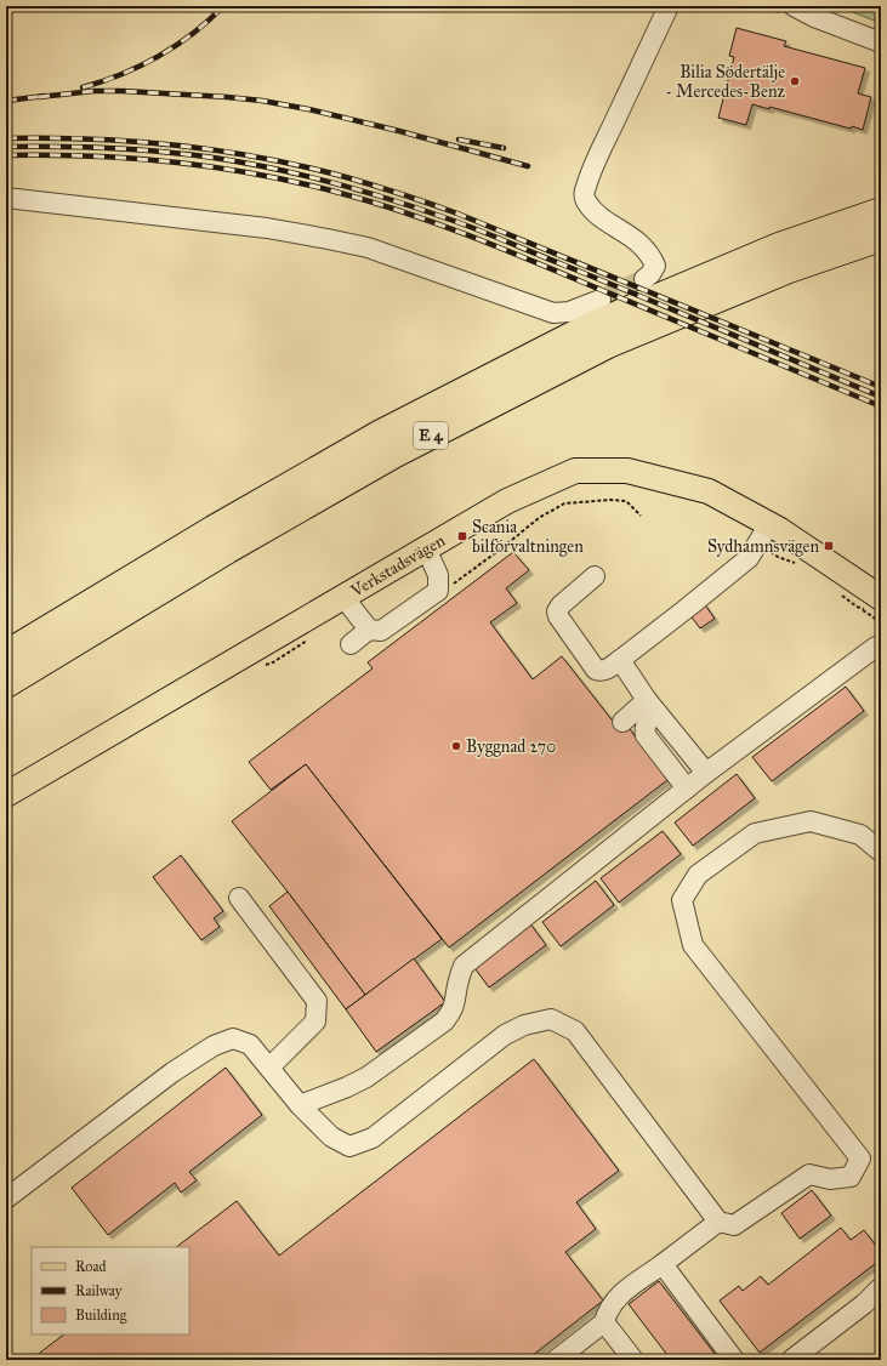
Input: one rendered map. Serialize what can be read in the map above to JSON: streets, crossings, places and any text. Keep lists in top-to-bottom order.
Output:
{
  "streets": {
    "highway": ["E 4"],
    "main road": ["Verkstadsvägen"]
  },
  "places": {
    "other": ["Bilia Södertälje - Mercedes-Benz", "Byggnad 270"],
    "transit": ["Scania bilförvaltningen", "Sydhamnsvägen"]
  },
  "legend": ["Road", "Railway", "Building"]
}
